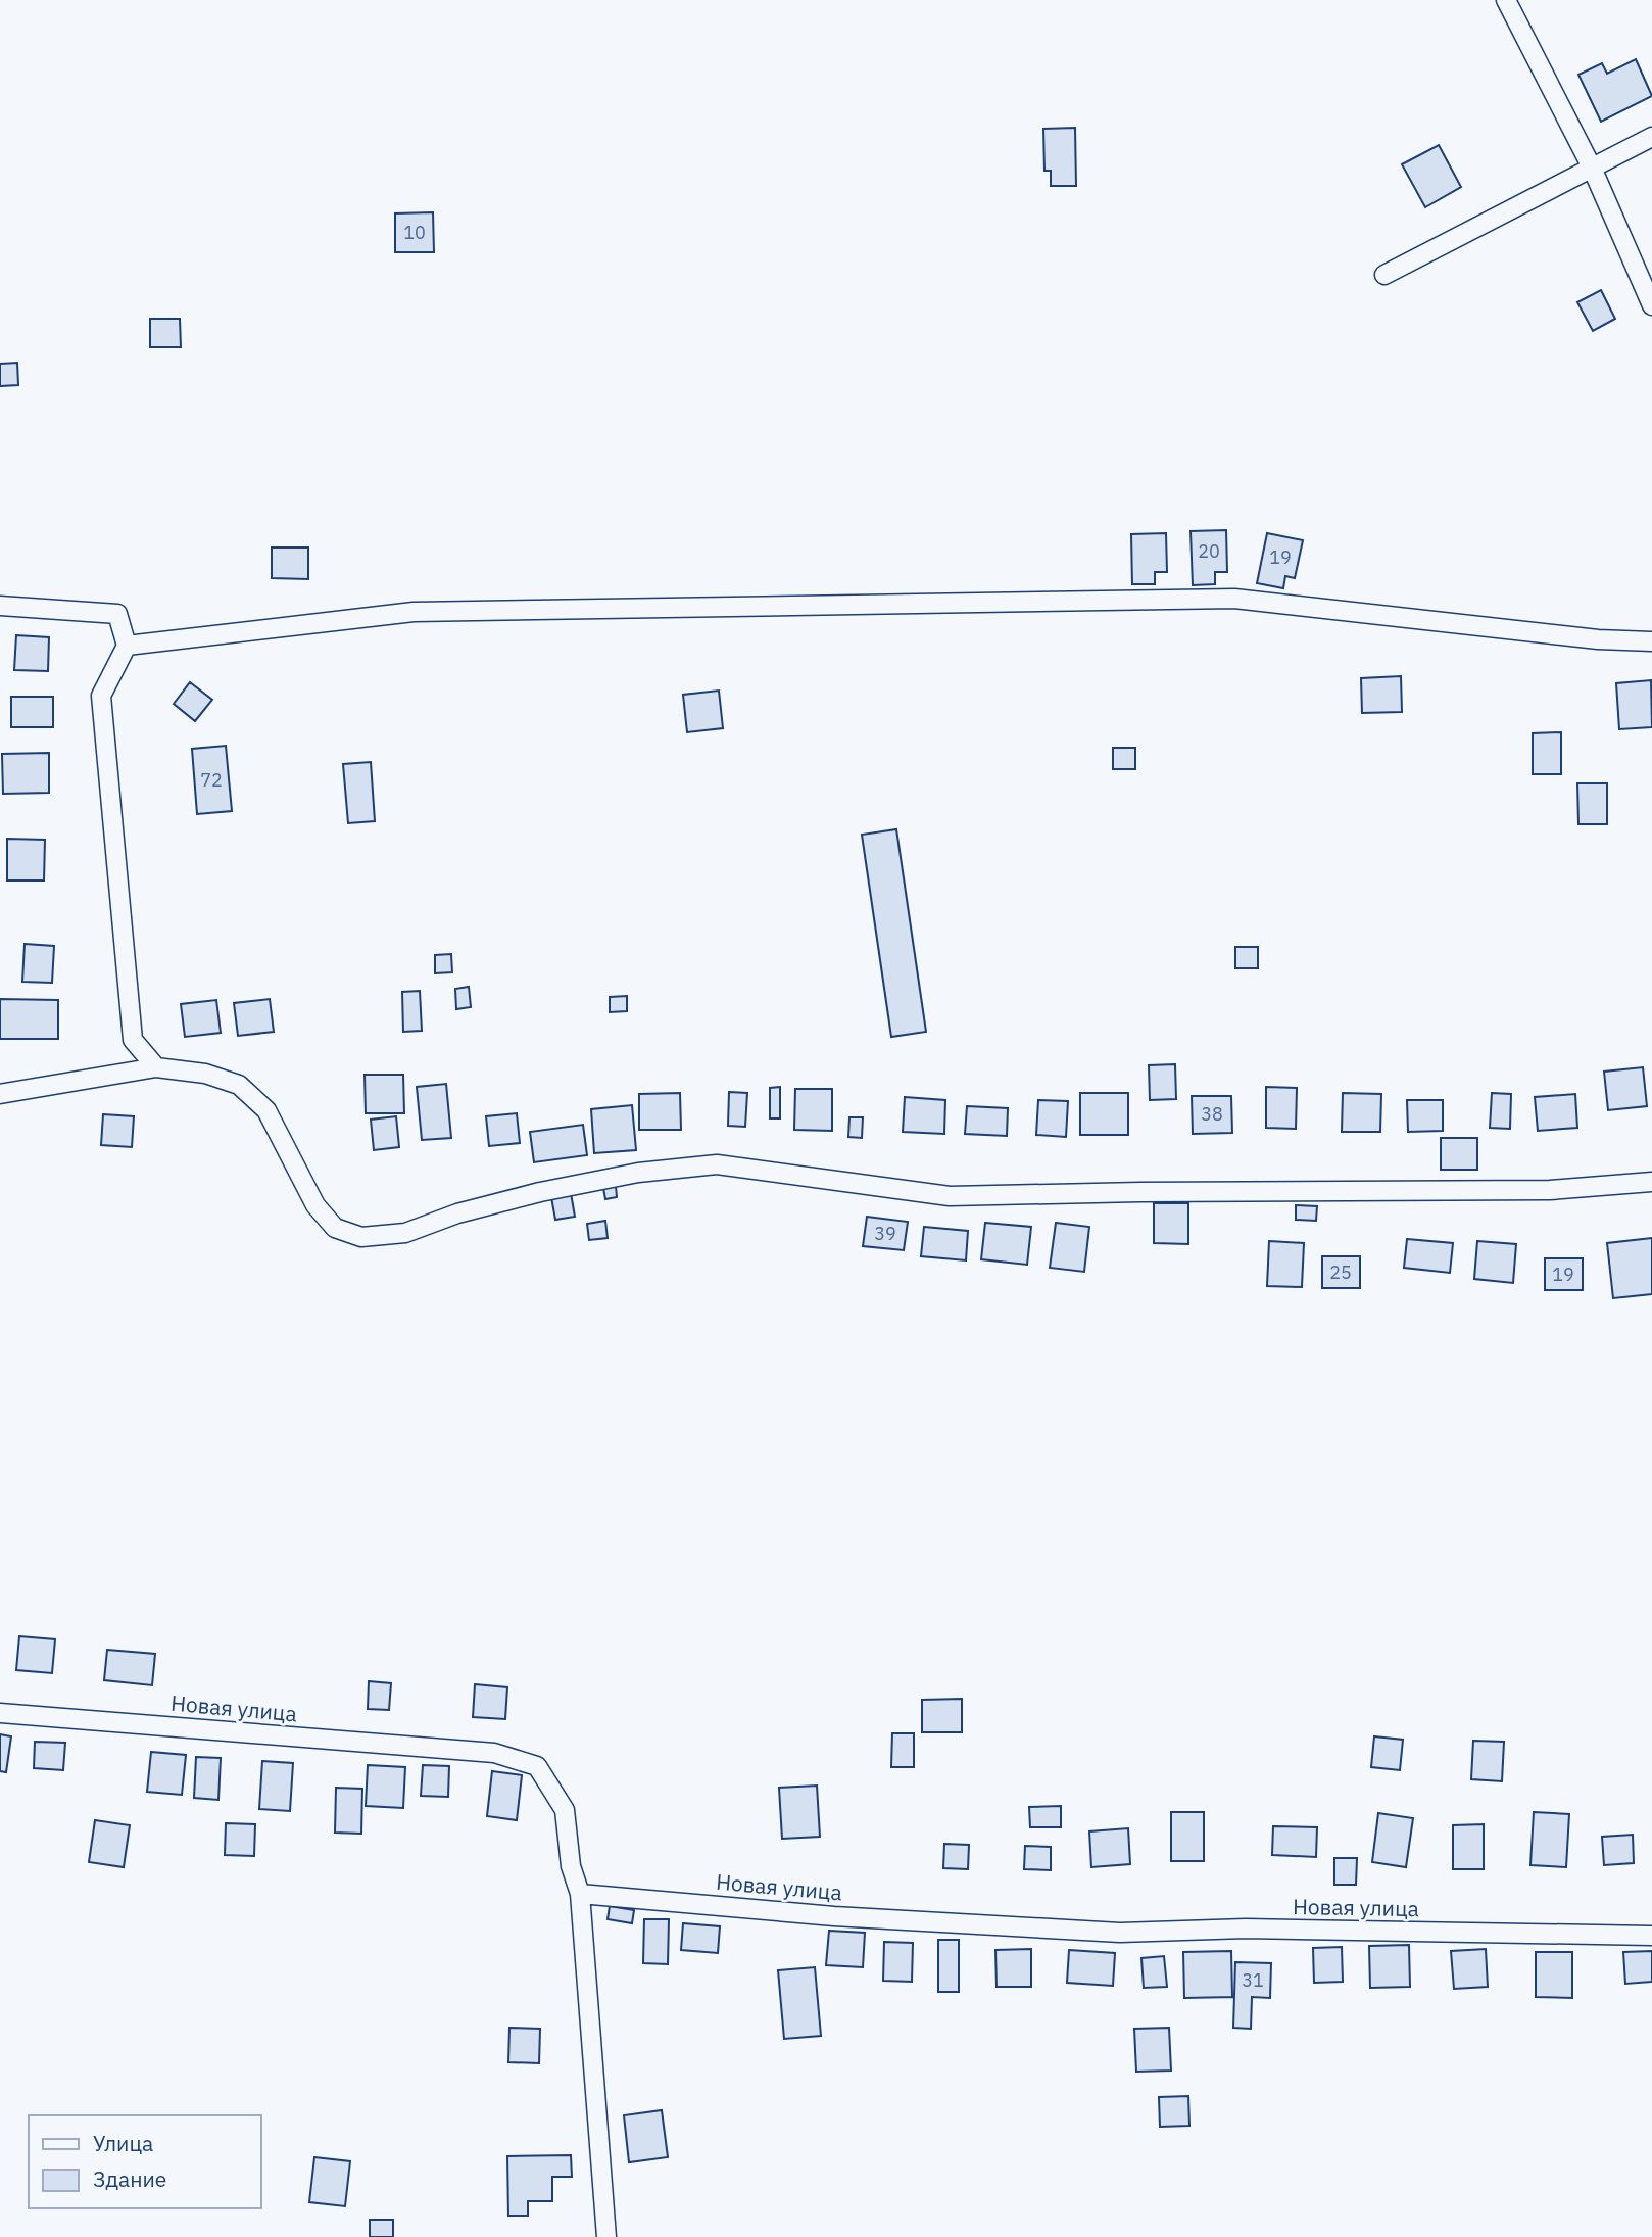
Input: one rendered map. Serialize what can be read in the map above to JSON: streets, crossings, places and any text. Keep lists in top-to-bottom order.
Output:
{
  "streets": {
    "street": ["Новая улица"]
  },
  "house_numbers": [
    "10",
    "20",
    "19",
    "72",
    "38",
    "39",
    "25",
    "19",
    "31"
  ],
  "legend": ["Улица", "Здание"]
}
